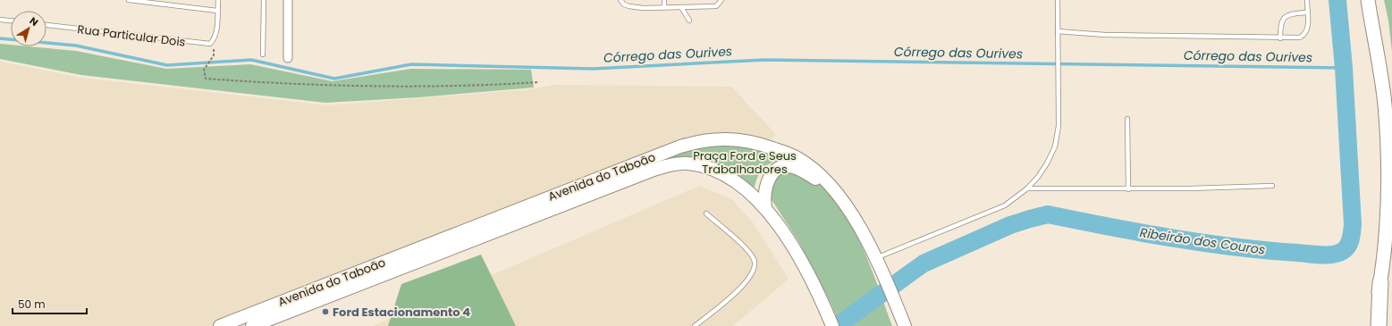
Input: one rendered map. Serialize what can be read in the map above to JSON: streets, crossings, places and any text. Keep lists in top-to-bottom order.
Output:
{
  "streets": {
    "main road": ["Avenida do Taboão"],
    "lane": ["Rua Particular Dois"]
  },
  "water": ["Córrego das Ourives", "Ribeirão dos Couros"],
  "parks": ["Praça Ford e Seus Trabalhadores"],
  "places": ["Ford Estacionamento 4"],
  "scale_bar": "50 m",
  "north": "top right"
}
